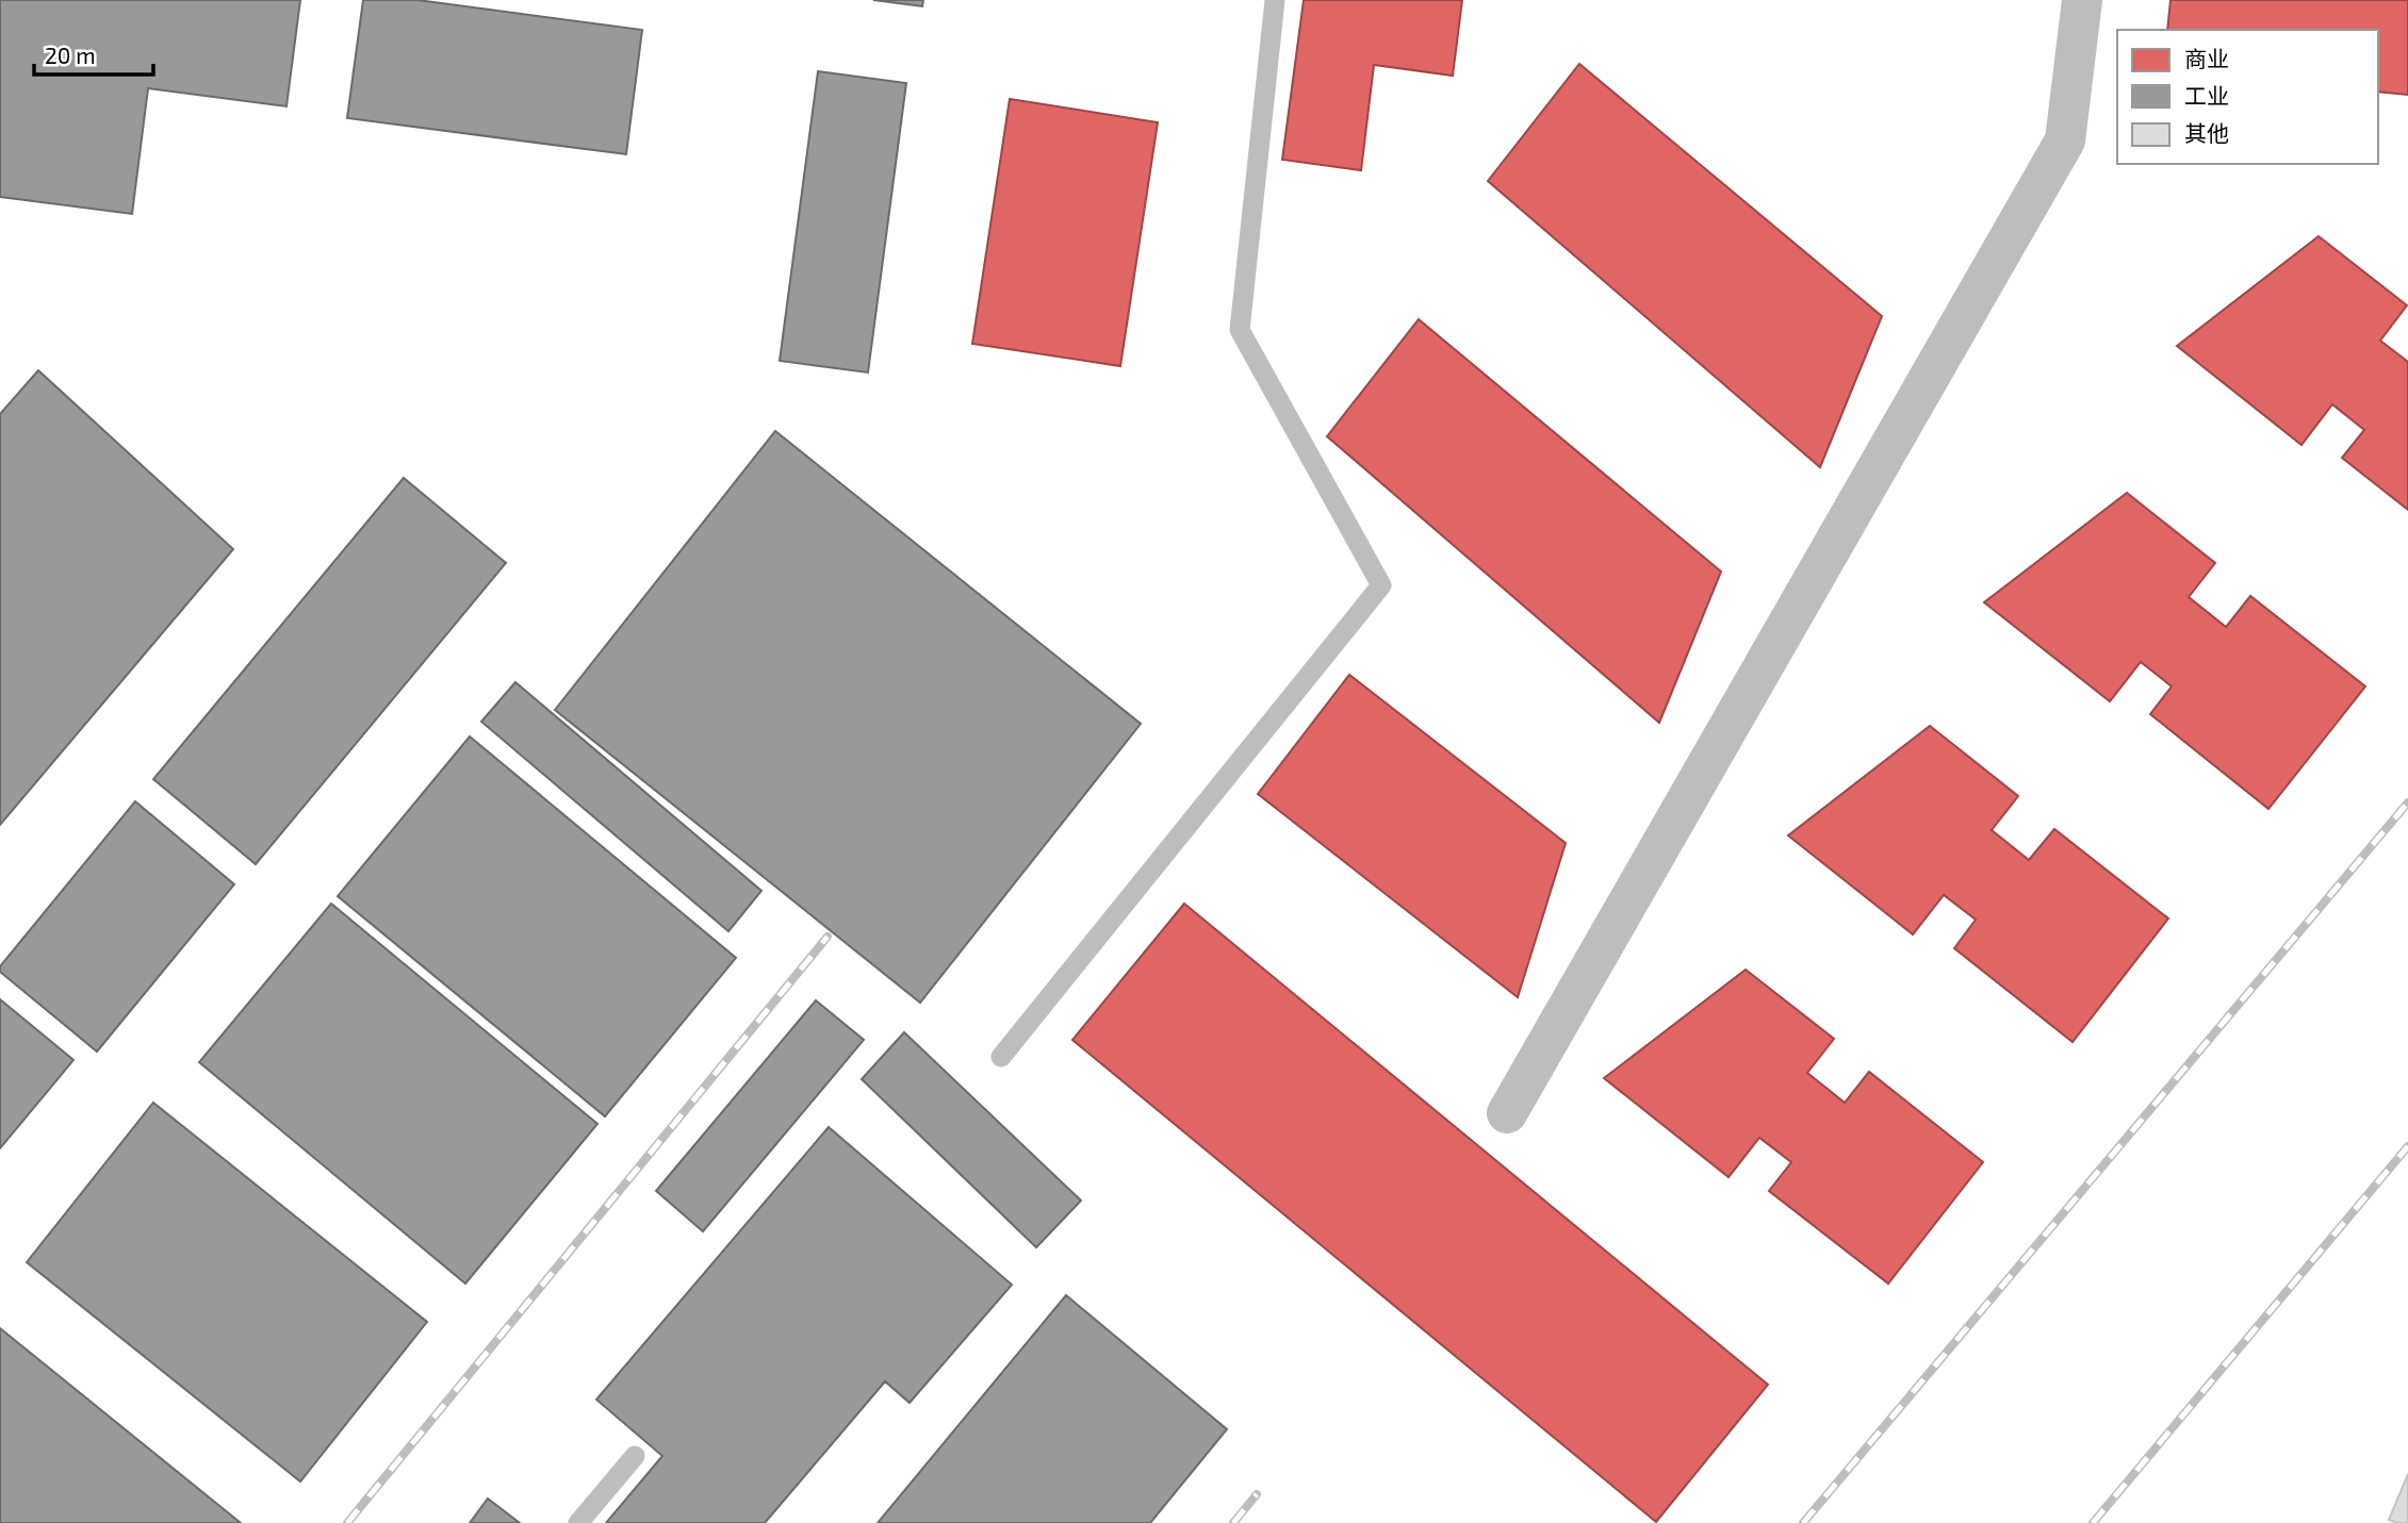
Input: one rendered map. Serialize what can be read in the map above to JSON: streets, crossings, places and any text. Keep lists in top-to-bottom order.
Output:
{
  "legend": ["商业", "工业", "其他"],
  "scale_bar": "20 m"
}
